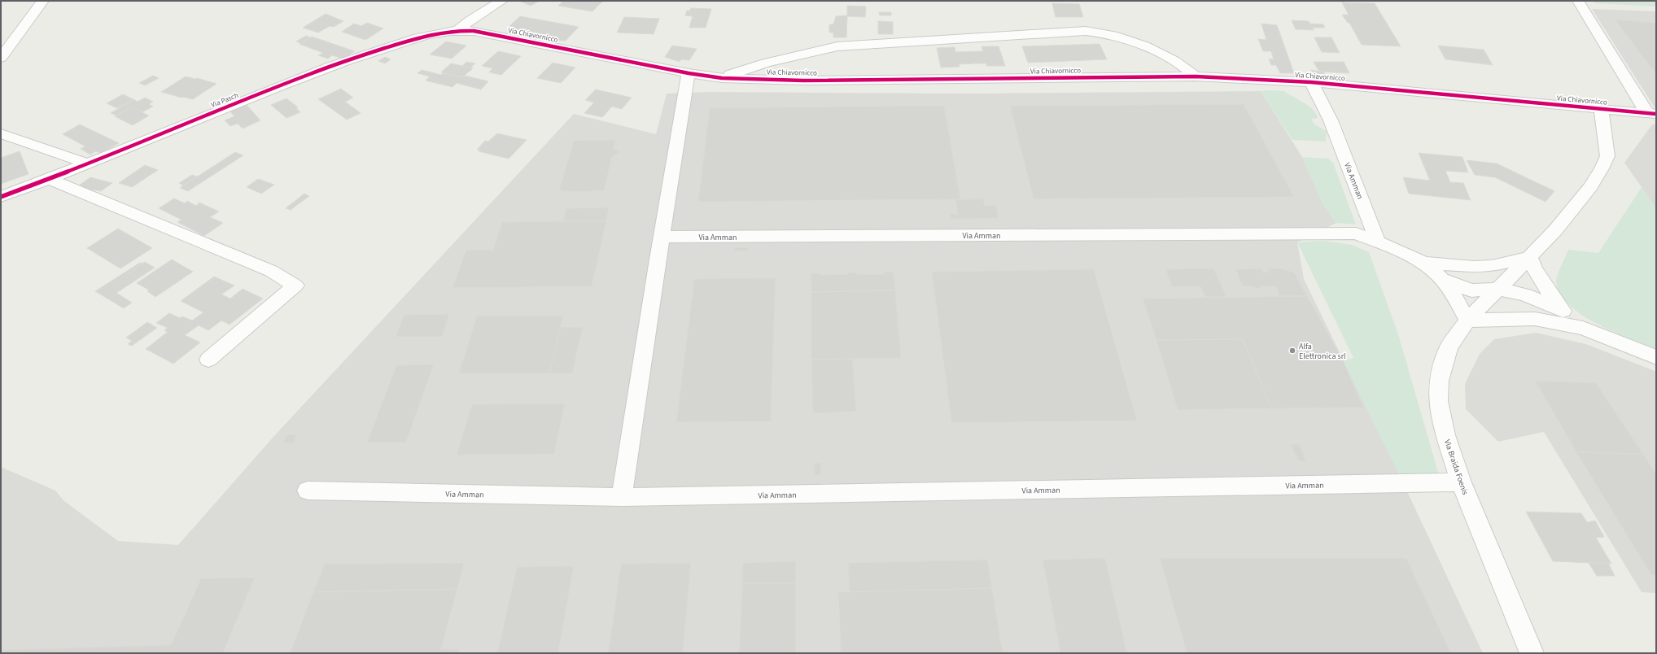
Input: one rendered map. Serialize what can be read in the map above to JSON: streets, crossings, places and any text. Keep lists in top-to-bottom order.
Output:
{
  "streets": {
    "street": [
      "Via Chiavornicco",
      "Via Pasch",
      "Via Amman",
      "Via Braida Foenis"
    ]
  },
  "crossings": [
    ["Via Chiavornicco", "Via Pasch"],
    ["Via Chiavornicco", "Via Amman"],
    ["Via Chiavornicco", "Via Braida Foenis"],
    ["Via Amman", "Via Braida Foenis"]
  ],
  "places": ["Alfa Elettronica srl"]
}
